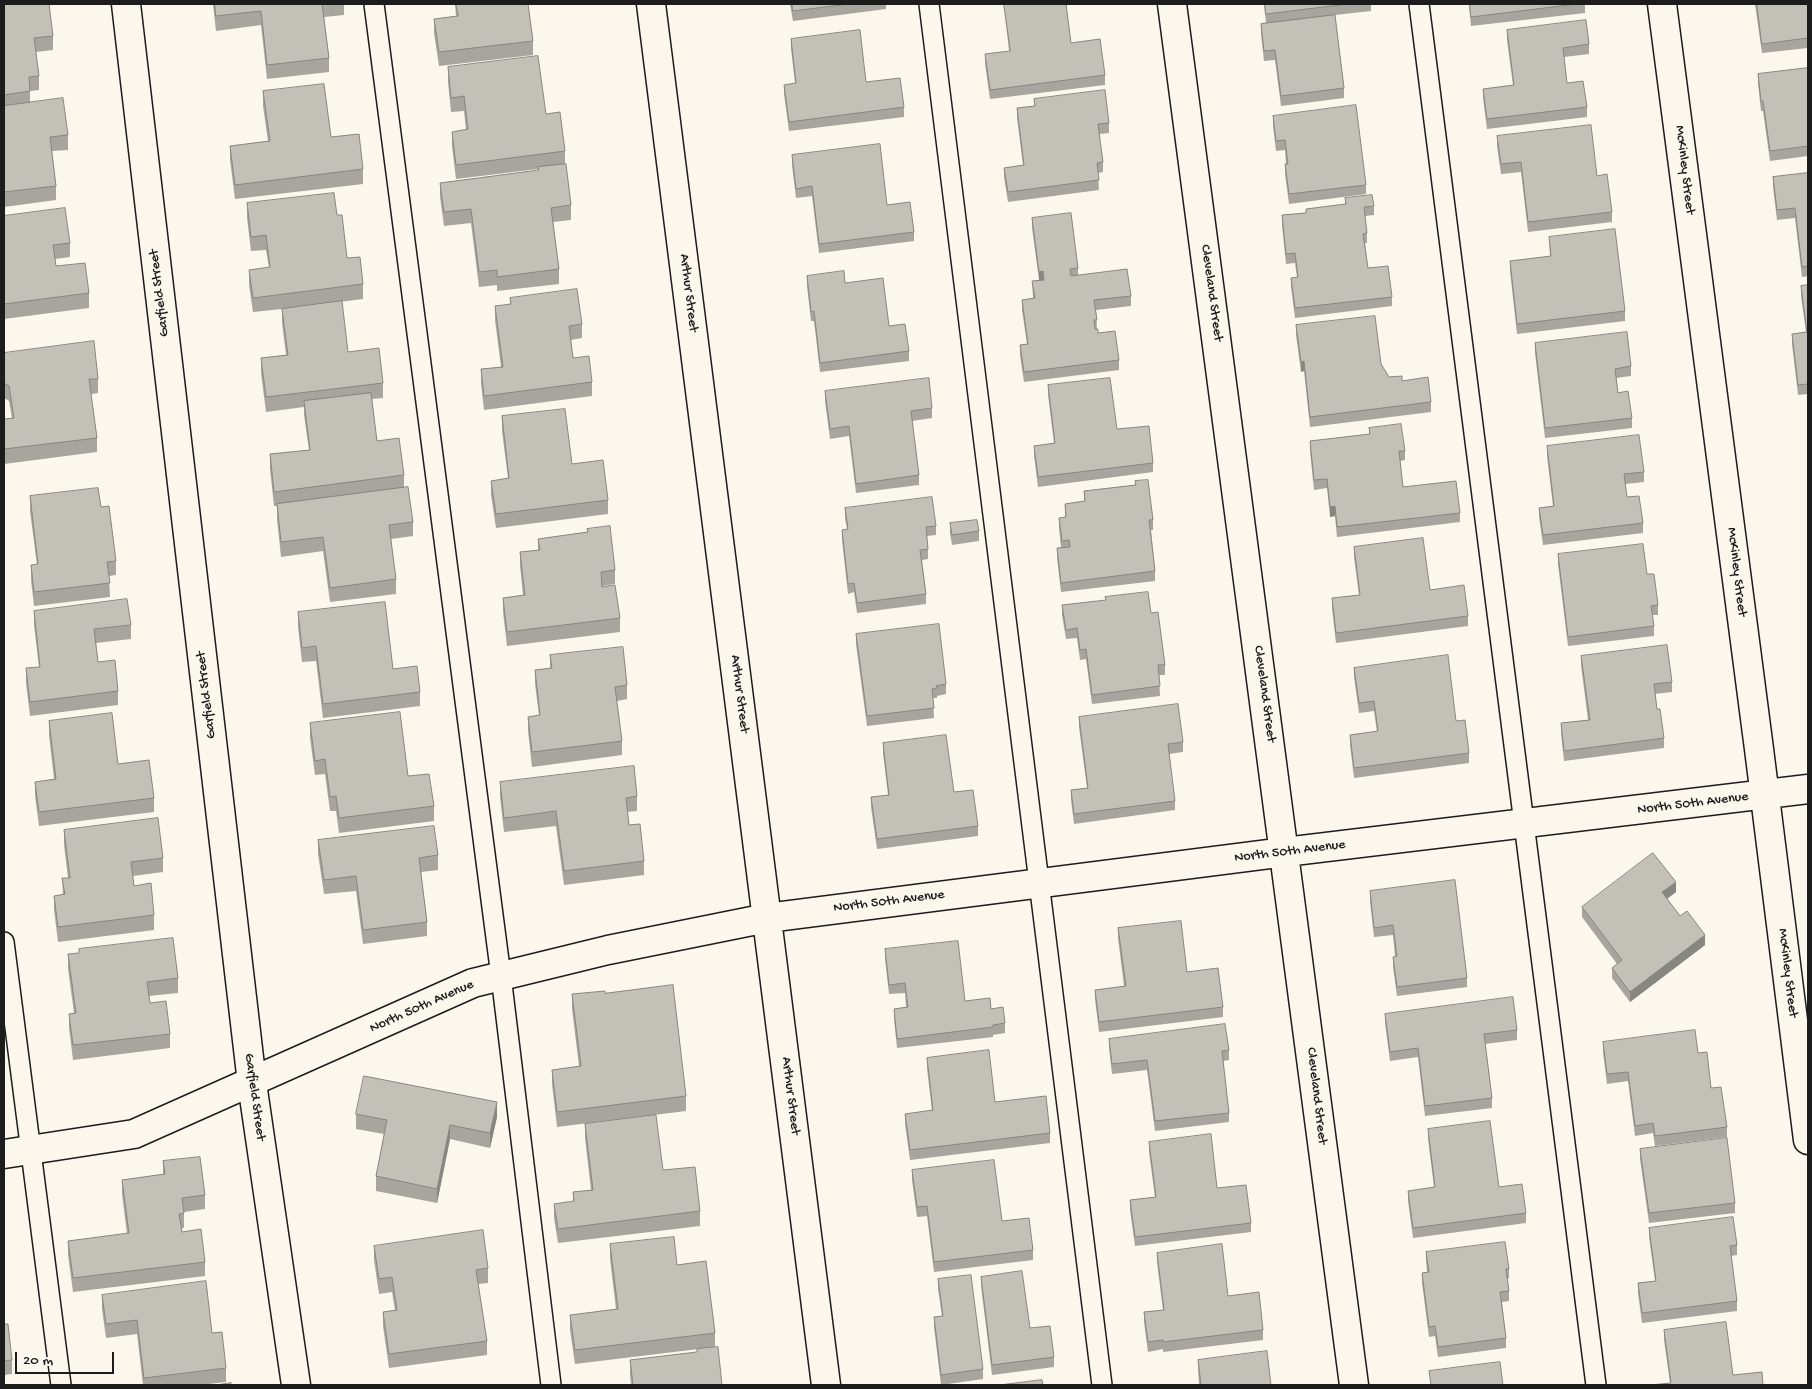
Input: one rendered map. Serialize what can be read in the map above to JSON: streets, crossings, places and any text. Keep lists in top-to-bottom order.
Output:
{
  "streets": {
    "street": [
      "McKinley Street",
      "Garfield Street",
      "Arthur Street",
      "Cleveland Street",
      "North 50th Avenue"
    ]
  },
  "crossings": [
    ["McKinley Street", "North 50th Avenue"],
    ["Garfield Street", "North 50th Avenue"],
    ["Arthur Street", "North 50th Avenue"],
    ["Cleveland Street", "North 50th Avenue"]
  ],
  "scale_bar": "20 m"
}
